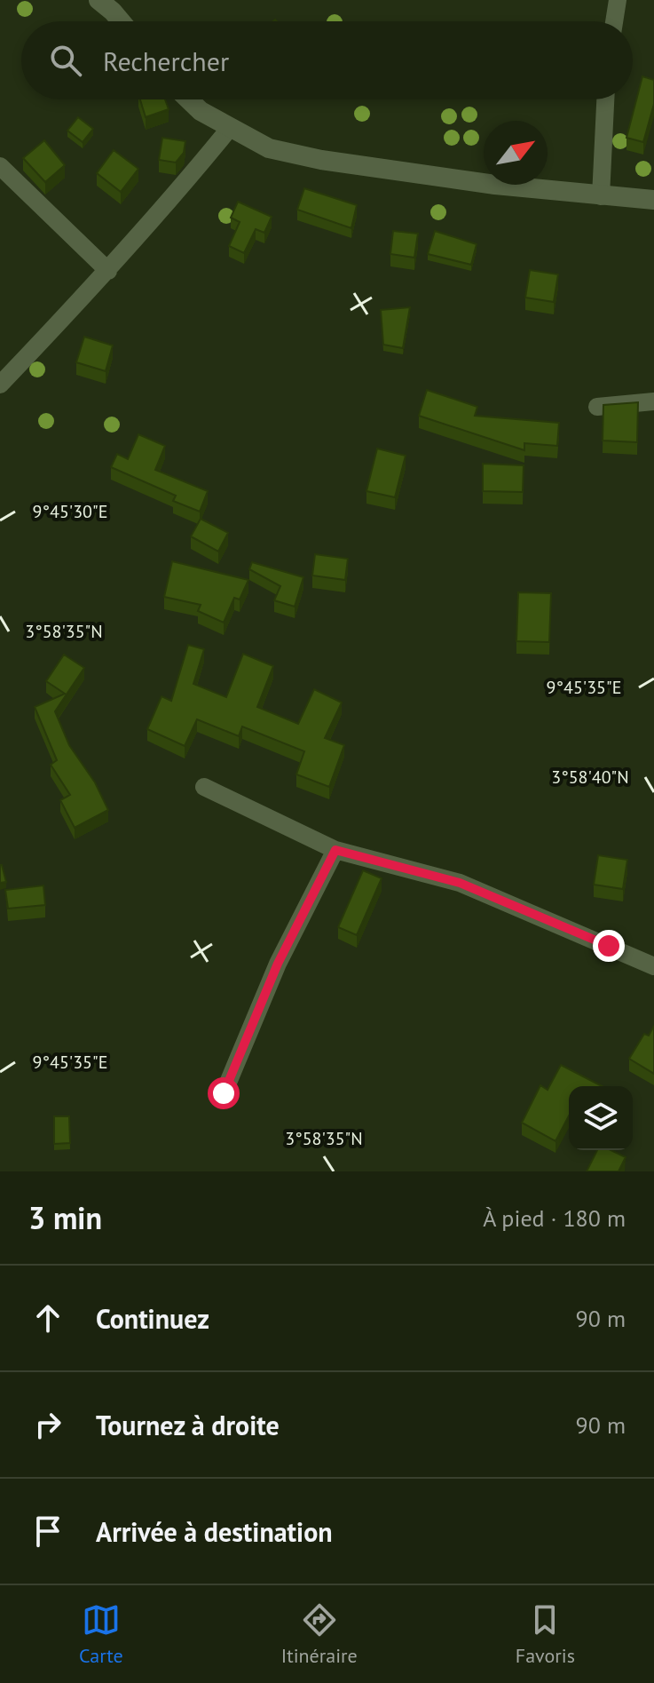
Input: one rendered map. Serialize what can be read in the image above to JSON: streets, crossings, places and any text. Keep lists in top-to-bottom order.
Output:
{
  "north": "top right",
  "page": {
    "search": "Rechercher",
    "heading": ["3 min", "À pied · 180 m"],
    "list": [
      ["Continuez", "90 m"],
      ["Tournez à droite", "90 m"],
      "Arrivée à destination"
    ],
    "nav": ["Carte", "Itinéraire", "Favoris"]
  },
  "coordinates": [
    "9°45'30\"E",
    "3°58'35\"N",
    "9°45'35\"E",
    "3°58'40\"N"
  ]
}
